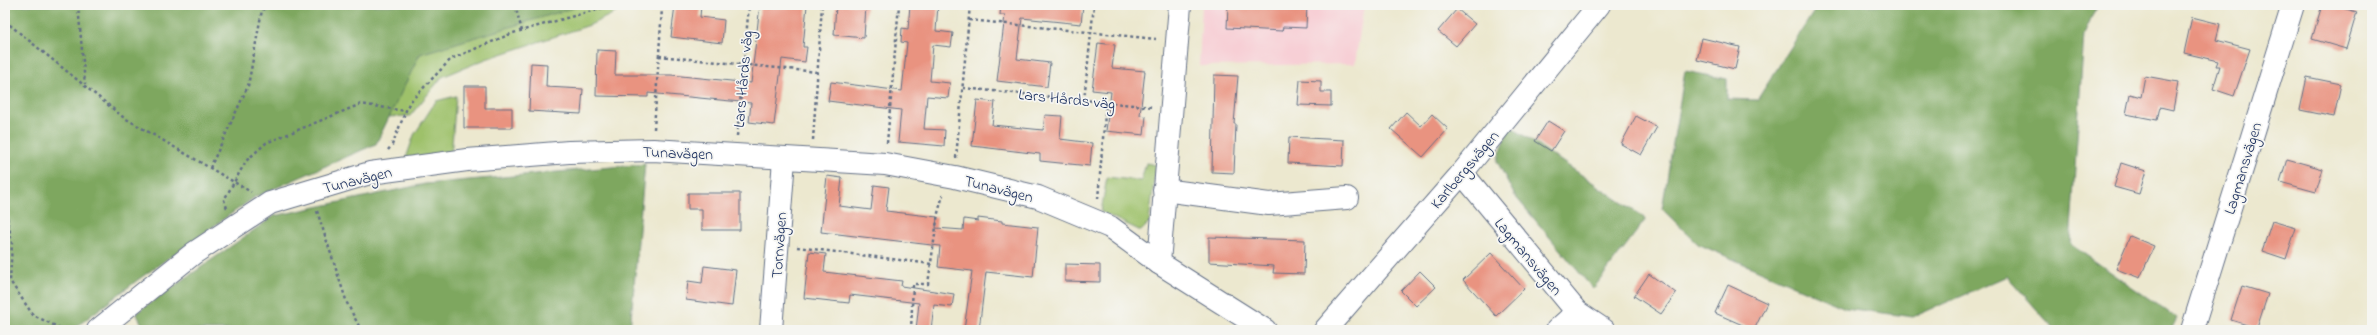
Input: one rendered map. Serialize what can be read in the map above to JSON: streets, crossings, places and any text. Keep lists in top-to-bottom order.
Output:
{
  "streets": {
    "street": [
      "Tunavägen",
      "Lagmansvägen",
      "Karlbergsvägen",
      "Tornvägen"
    ],
    "path": ["Lars Hårds väg"]
  },
  "crossings": [
    ["Lars Hårds väg", "Tunavägen"],
    ["Tunavägen", "Tornvägen"],
    ["Lagmansvägen", "Karlbergsvägen"]
  ]
}
